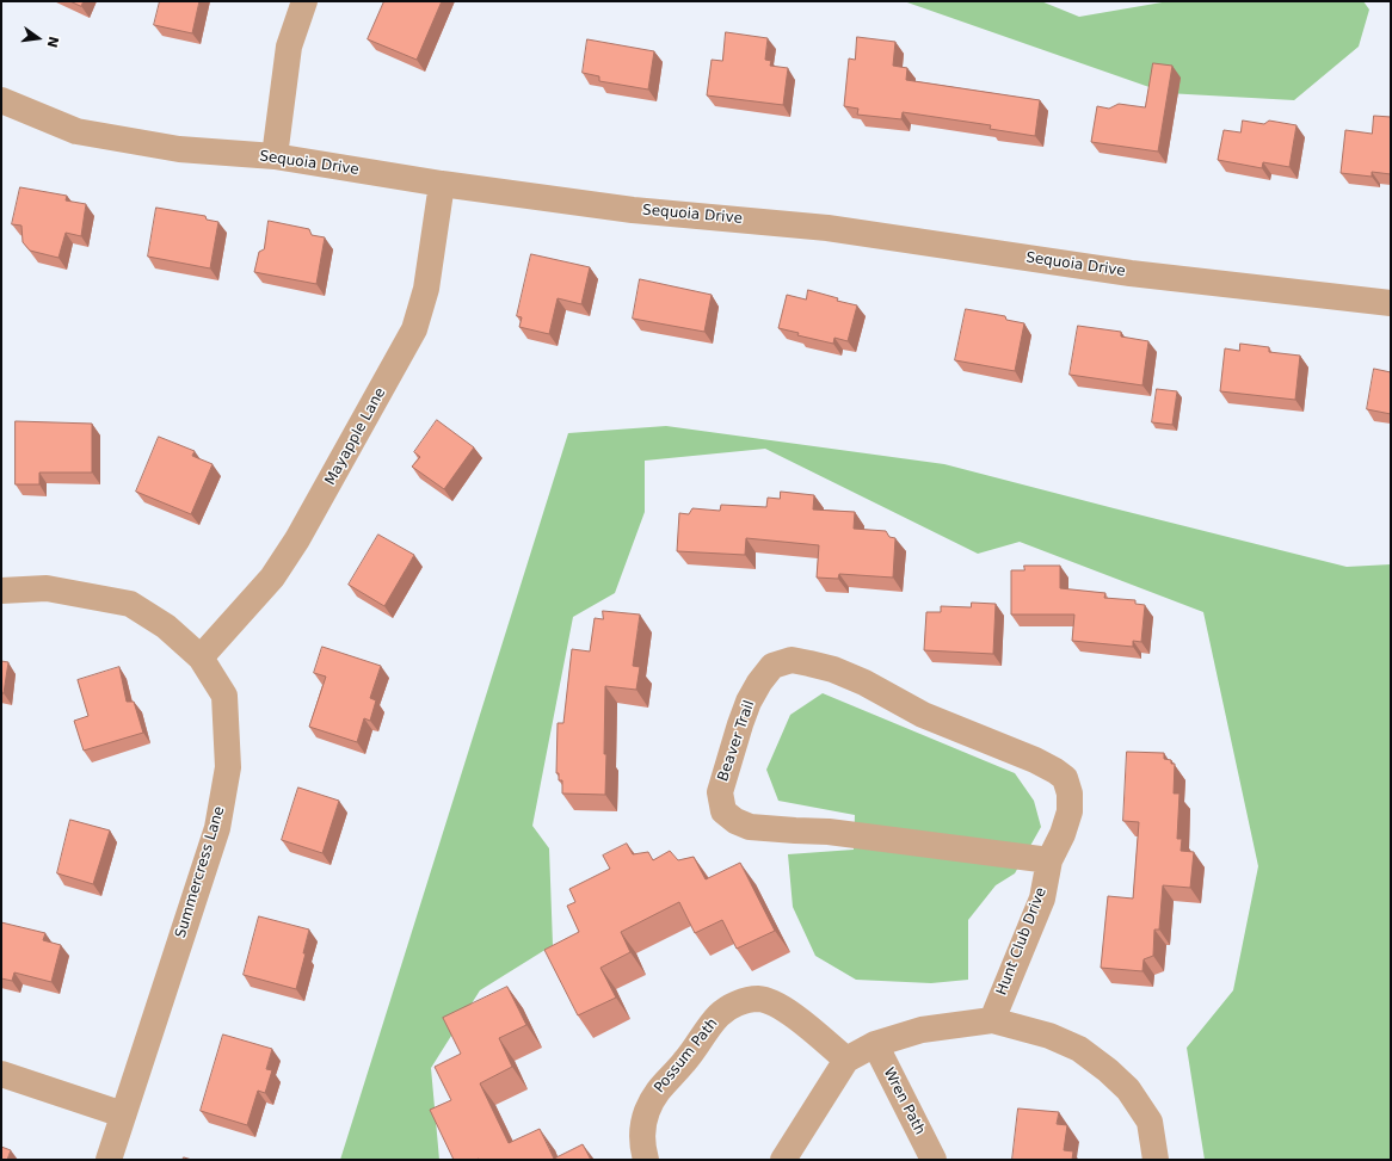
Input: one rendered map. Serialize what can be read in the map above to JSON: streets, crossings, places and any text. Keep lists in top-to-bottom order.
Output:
{
  "streets": {
    "street": [
      "Sequoia Drive",
      "Mayapple Lane",
      "Beaver Trail",
      "Summercress Lane",
      "Hunt Club Drive",
      "Possum Path",
      "Wren Path"
    ]
  },
  "crossings": [
    ["Sequoia Drive", "Mayapple Lane"],
    ["Mayapple Lane", "Summercress Lane"],
    ["Beaver Trail", "Hunt Club Drive"]
  ],
  "north": "right"
}
